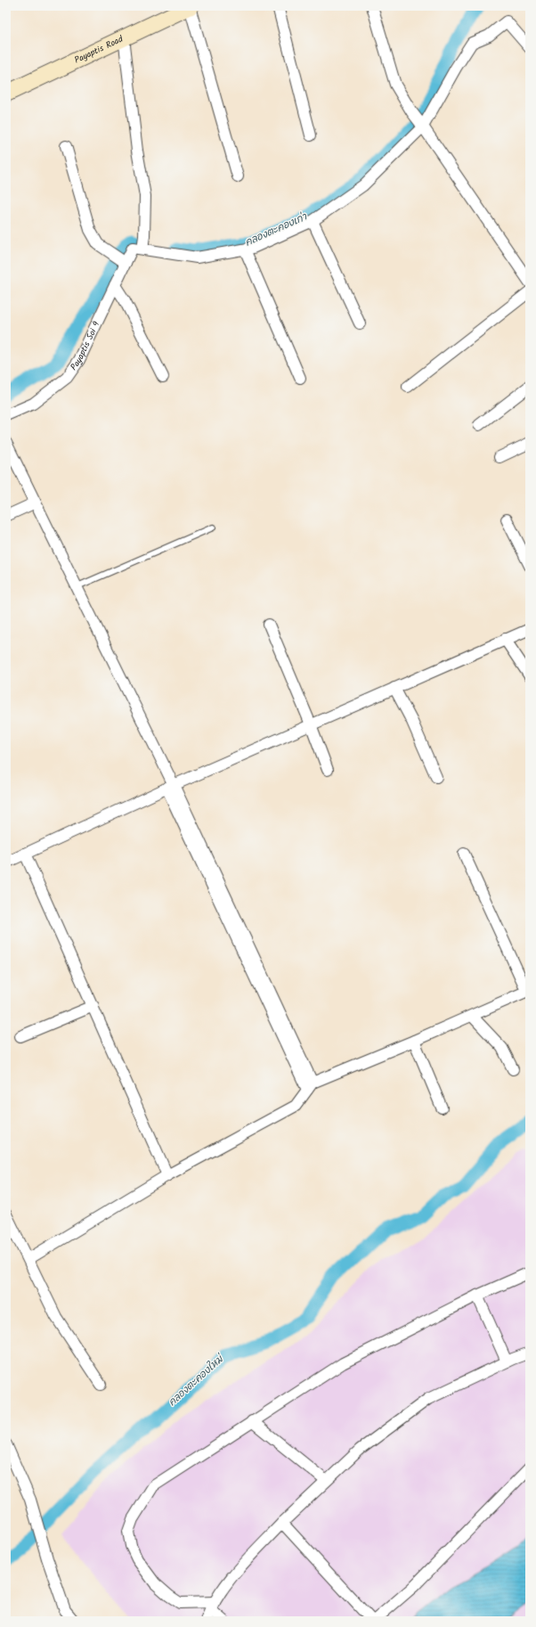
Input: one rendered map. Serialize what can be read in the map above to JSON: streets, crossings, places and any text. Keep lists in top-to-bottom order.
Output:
{
  "streets": {
    "street": ["Payaptis Road", "Payaptis Soi 9"]
  },
  "crossings": [
    ["Payaptis Road", "Payaptis Soi 9"]
  ],
  "water": ["คลองตะคองเก่า", "คลองตะคองใหม่"]
}
